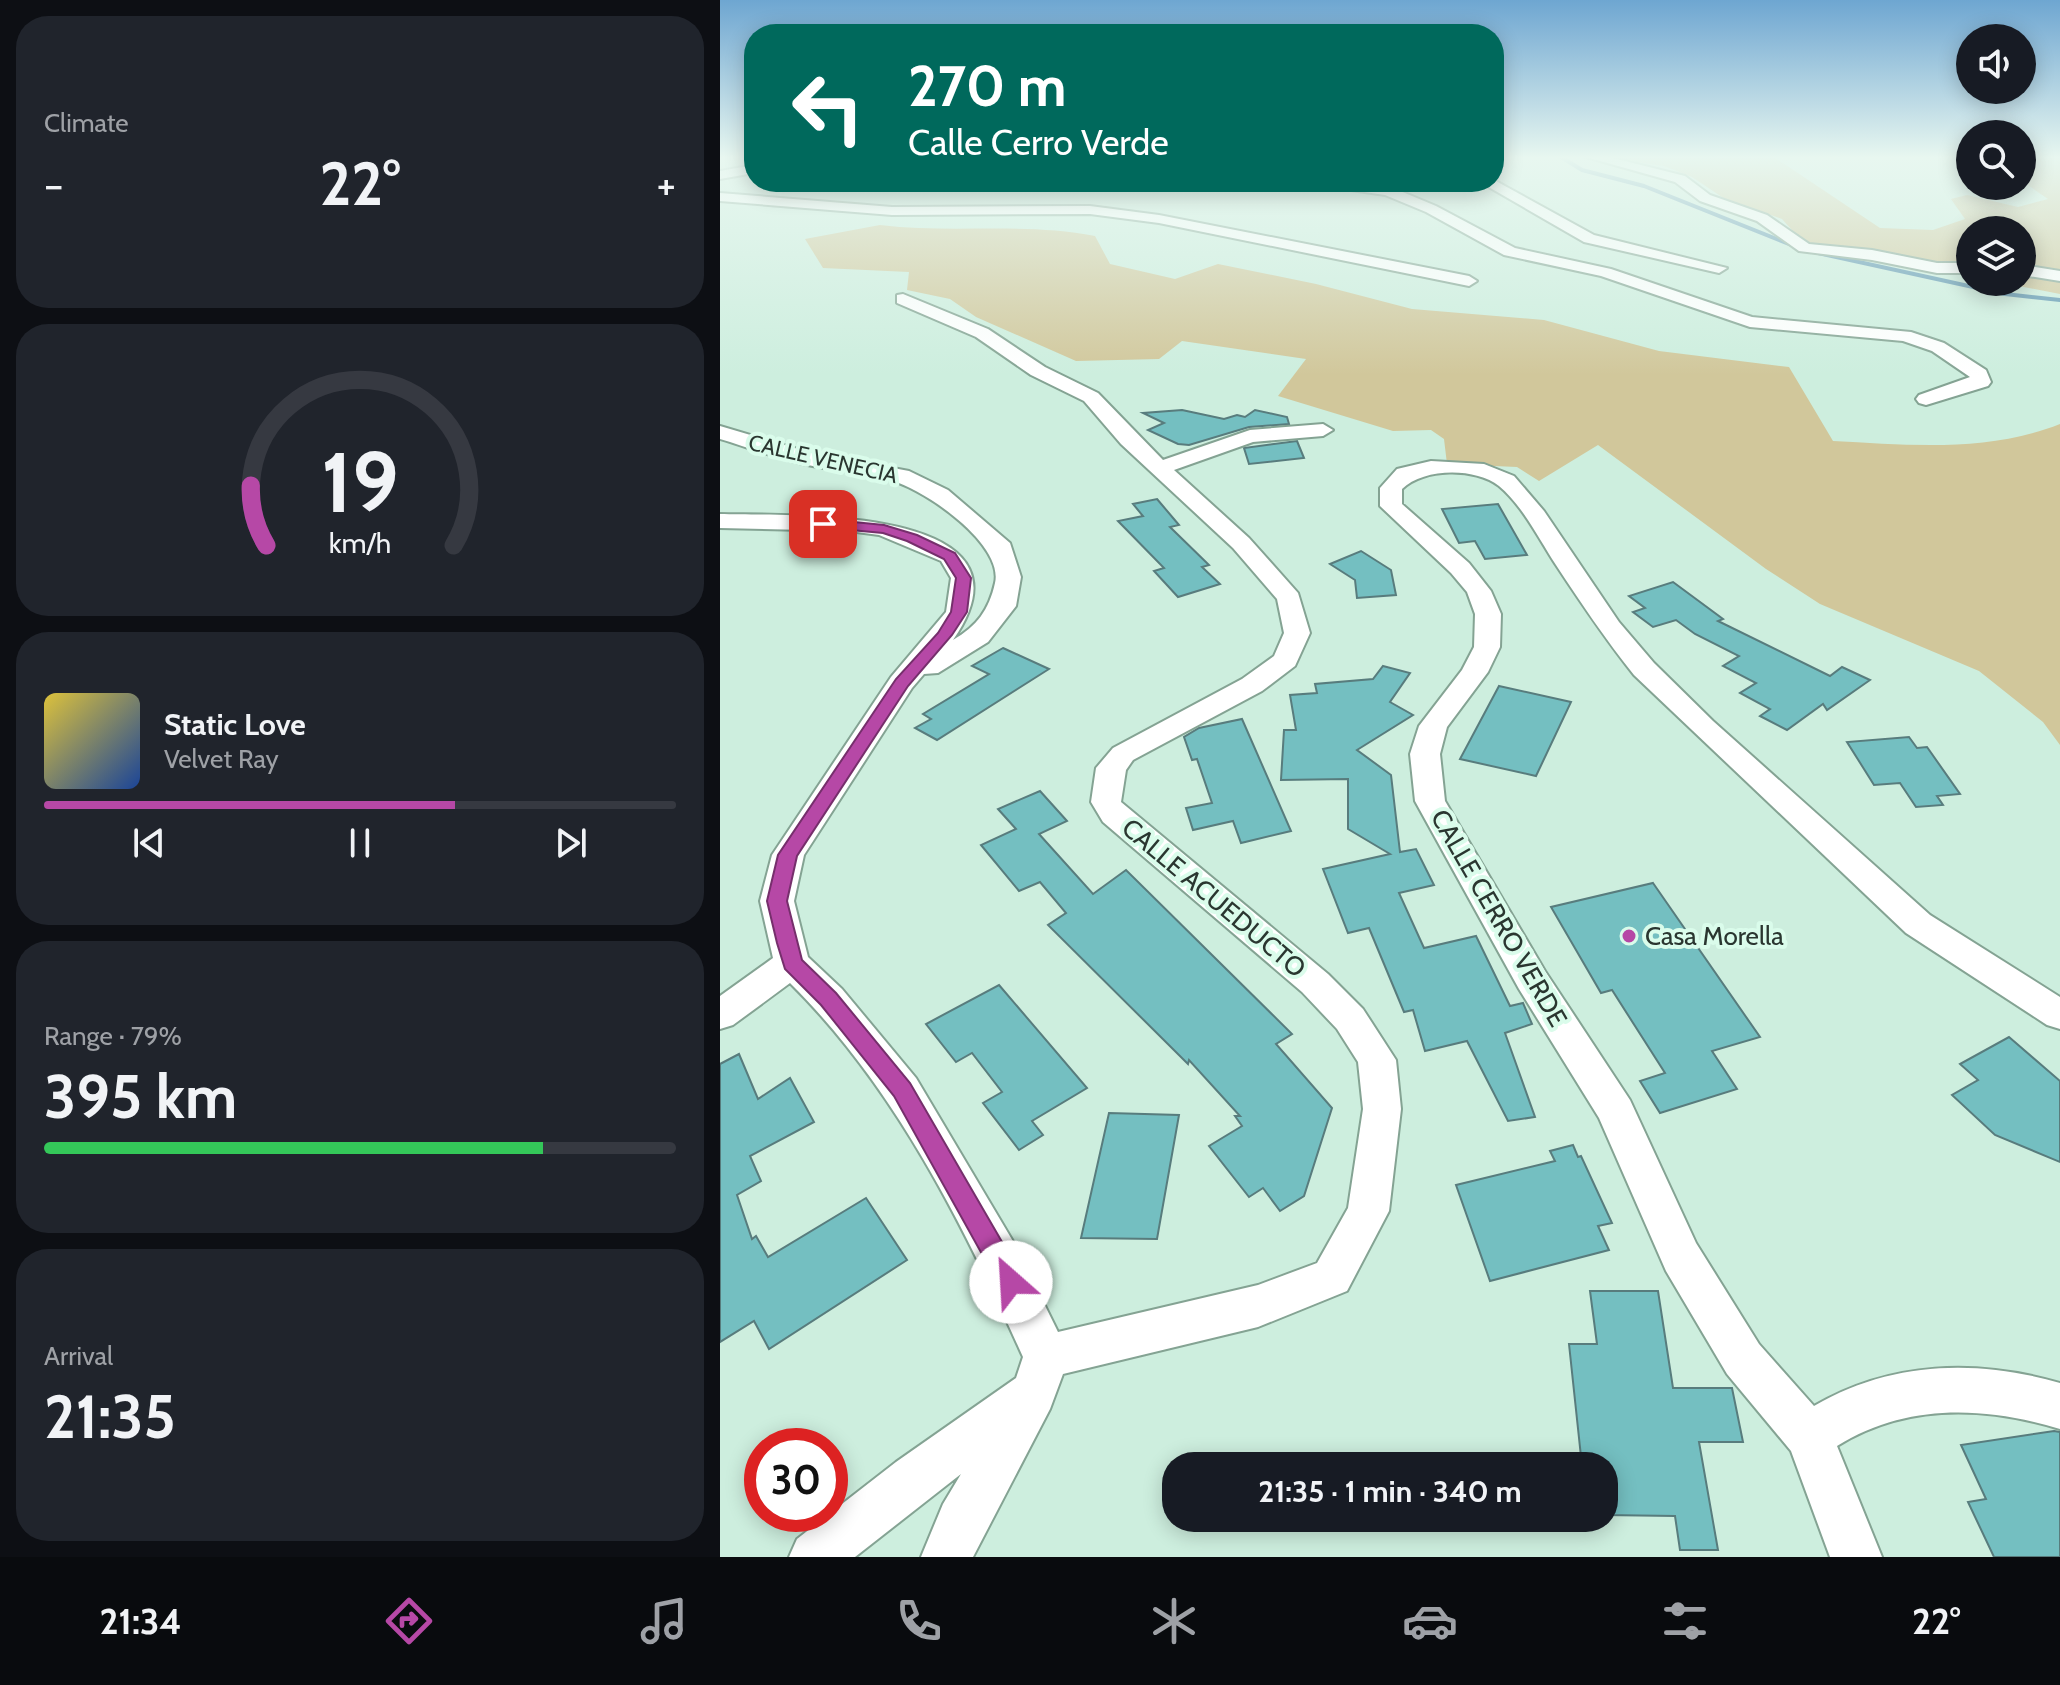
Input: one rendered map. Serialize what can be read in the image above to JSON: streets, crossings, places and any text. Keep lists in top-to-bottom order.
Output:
{
  "streets": {
    "street": ["CALLE VENECIA", "CALLE ACUEDUCTO", "CALLE CERRO VERDE"]
  },
  "places": ["Casa Morella"],
  "page": {
    "tile": [
      "Climate",
      ["Range · 79%", "395 km"],
      ["Arrival", "21:35"]
    ],
    "turn": ["270 m", "Calle Cerro Verde"],
    "heat": ["−", "22°", "+"],
    "song": ["Static Love", "Velvet Ray"],
    "limit": "30",
    "trip": "21:35 · 1 min · 340 m",
    "tabs": ["21:34", "22°"],
    "gauge": ["19", "km/h"]
  }
}
